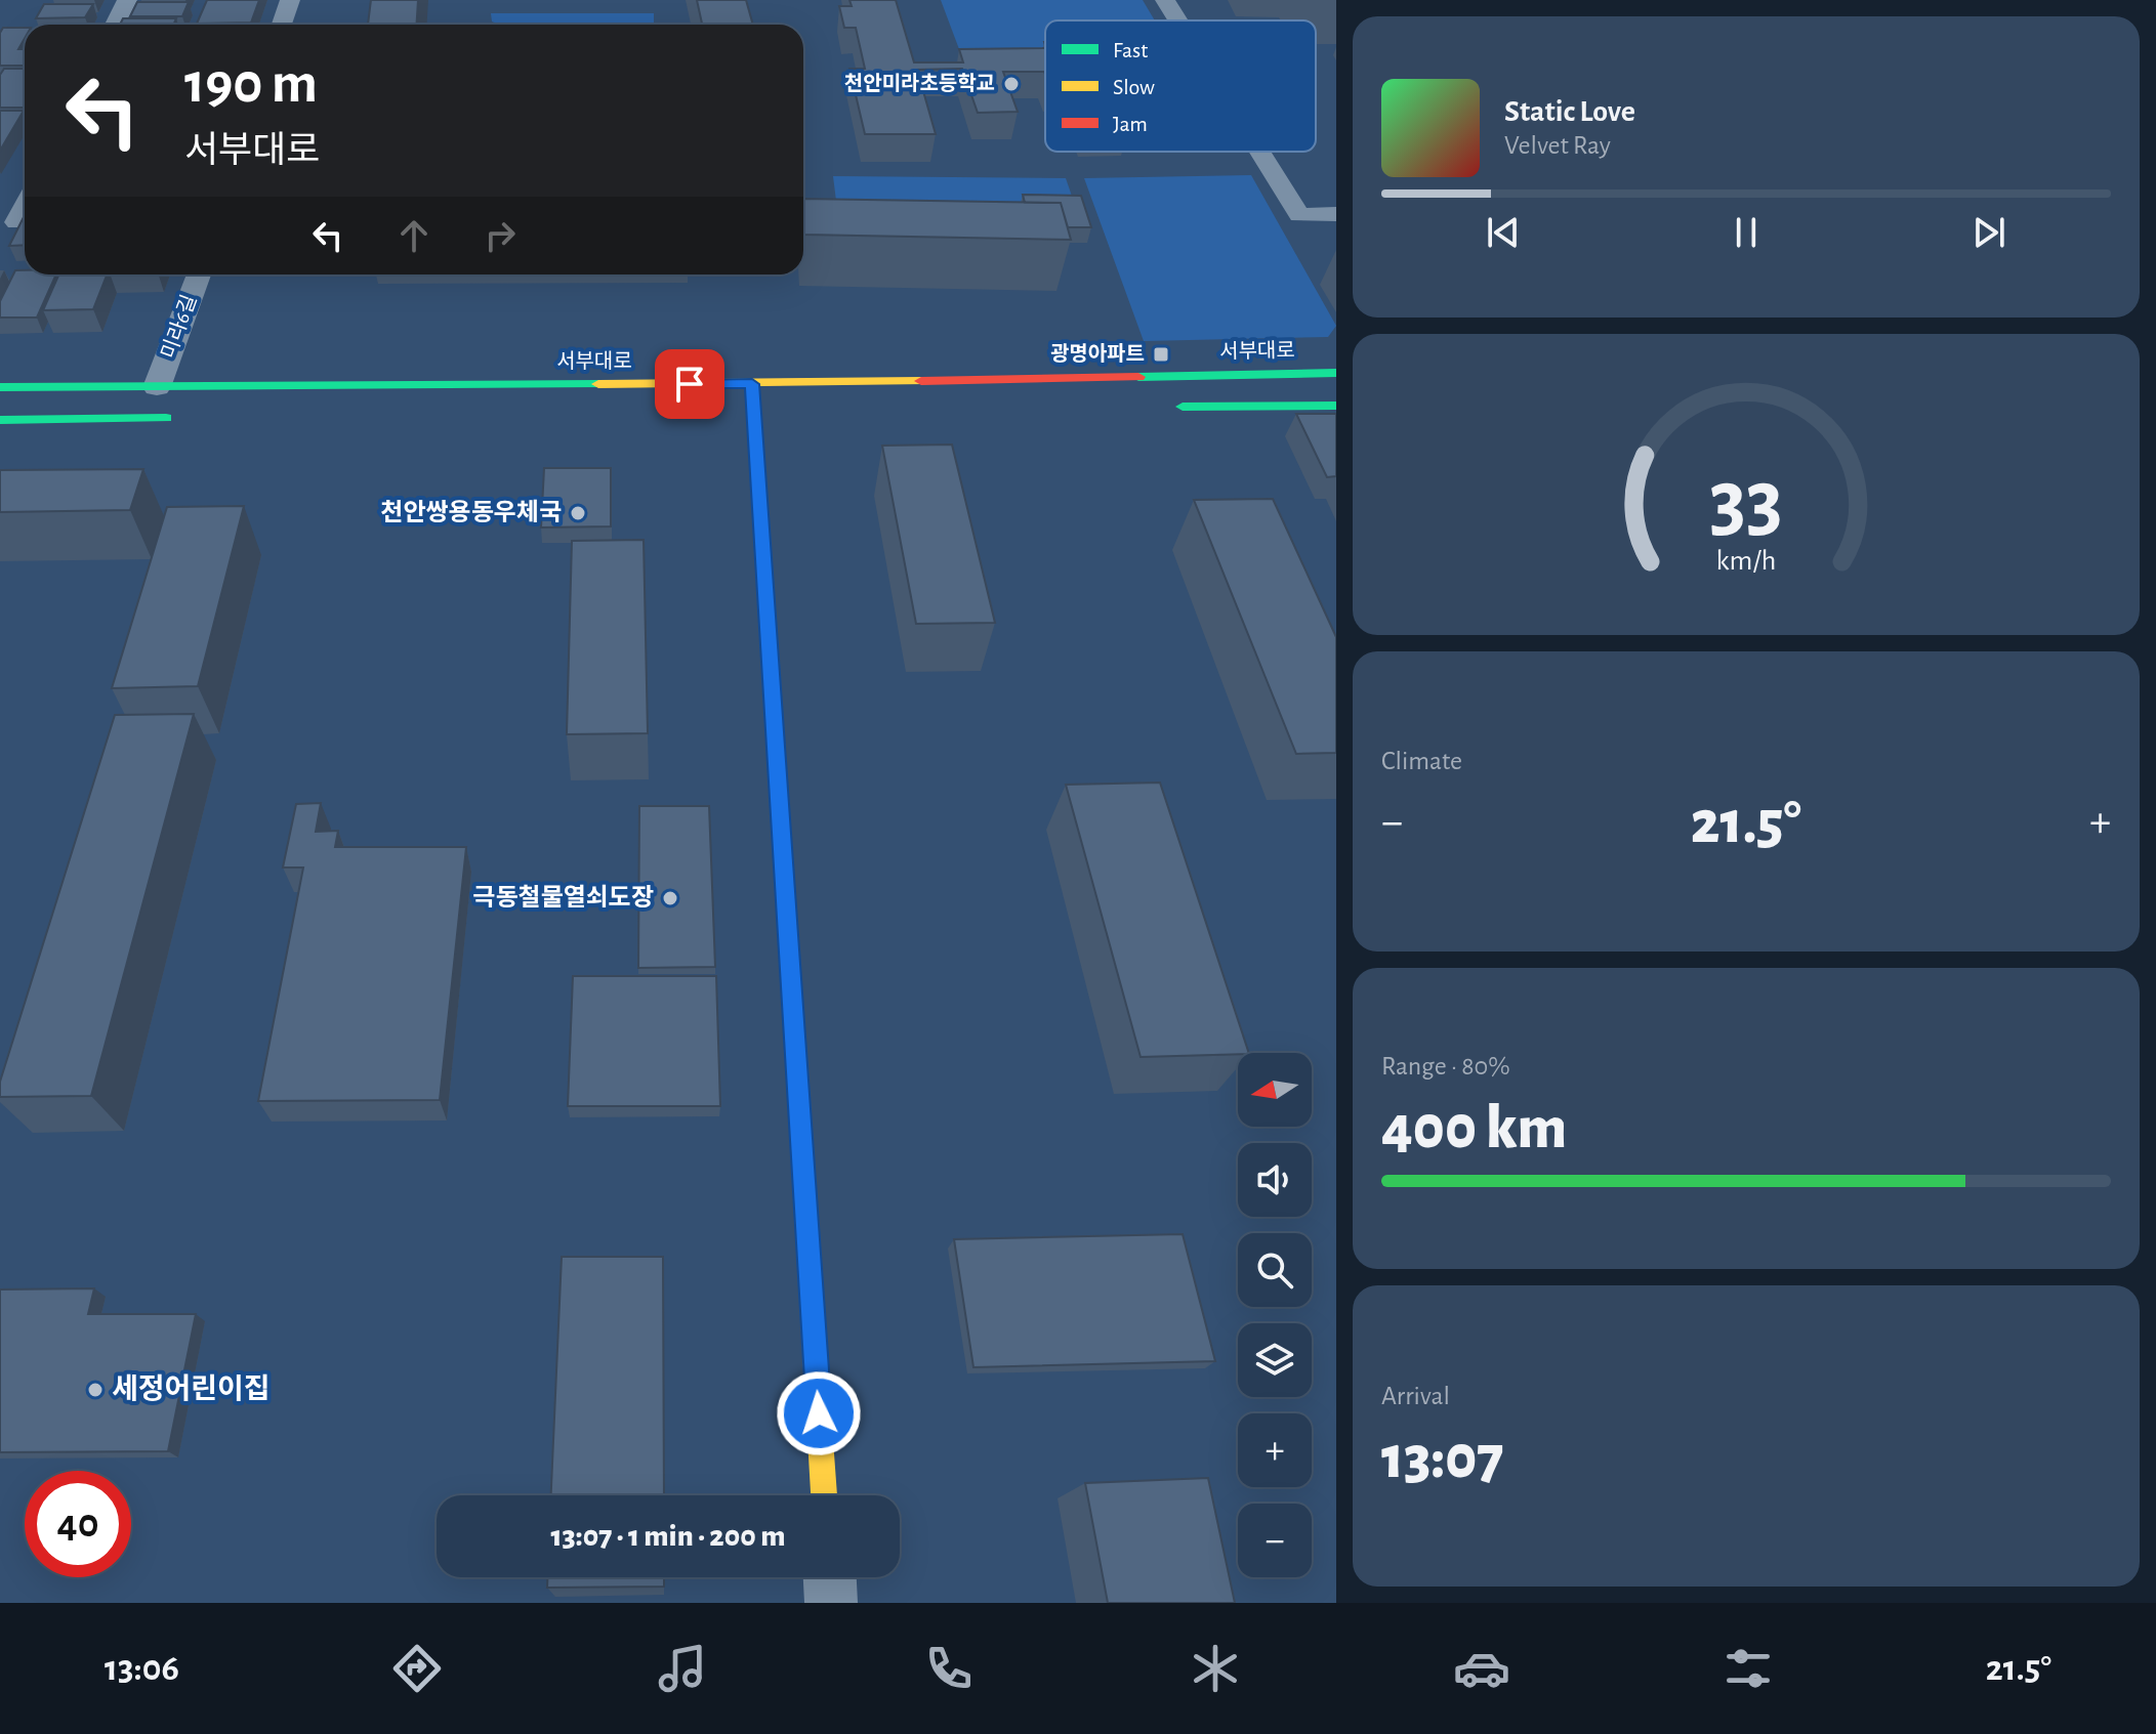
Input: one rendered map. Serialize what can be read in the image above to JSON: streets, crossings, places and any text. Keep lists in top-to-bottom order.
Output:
{
  "streets": {
    "main road": ["서부대로"],
    "street": ["미라6길"]
  },
  "crossings": [
    ["미라6길", "서부대로"]
  ],
  "places": {
    "other": [
      "천안미라초등학교",
      "천안쌍용동우체국",
      "극동철물열쇠도장",
      "세정어린이집"
    ],
    "transit": ["광명아파트"]
  },
  "legend": ["Fast", "Slow", "Jam"],
  "north": "left",
  "page": {
    "turn": ["190 m", "서부대로"],
    "song": ["Static Love", "Velvet Ray"],
    "tile": [
      "Climate",
      ["Range · 80%", "400 km"],
      ["Arrival", "13:07"]
    ],
    "heat": ["−", "21.5°", "+"],
    "map_buttons": ["+", "−"],
    "limit": "40",
    "trip": "13:07 · 1 min · 200 m",
    "tabs": ["13:06", "21.5°"],
    "gauge": ["33", "km/h"]
  }
}
